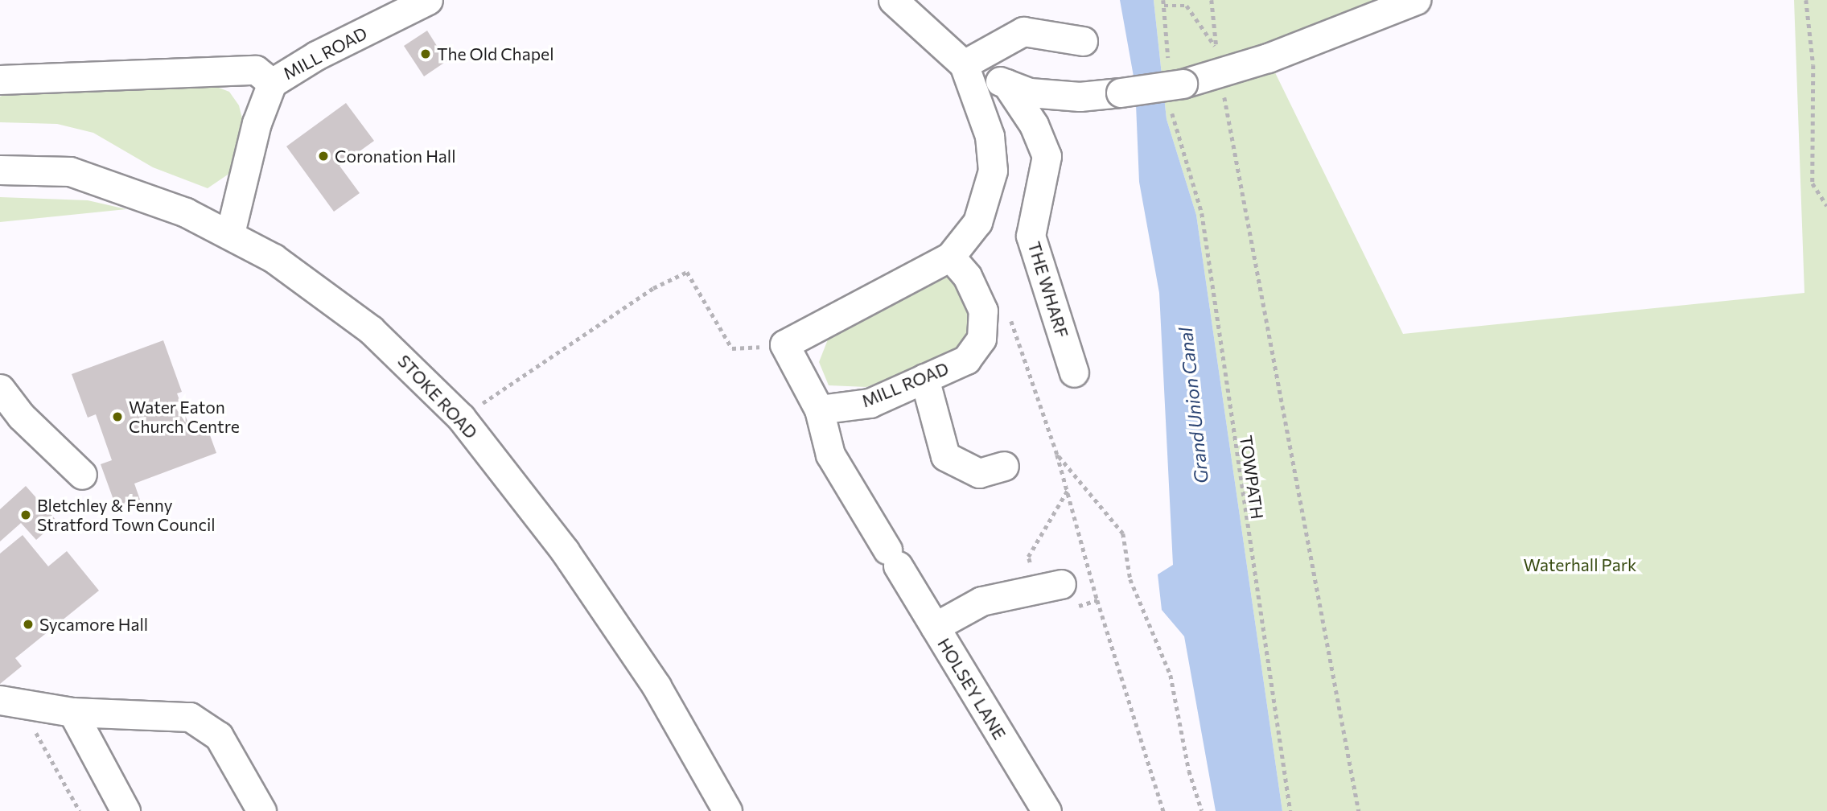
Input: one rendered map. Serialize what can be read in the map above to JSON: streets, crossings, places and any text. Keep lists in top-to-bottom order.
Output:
{
  "streets": {
    "street": [
      "MILL ROAD",
      "THE WHARF",
      "STOKE ROAD",
      "HOLSEY LANE"
    ],
    "path": ["TOWPATH"]
  },
  "crossings": [
    ["MILL ROAD", "STOKE ROAD"],
    ["MILL ROAD", "HOLSEY LANE"]
  ],
  "water": ["Grand Union Canal"],
  "parks": ["Waterhall Park"],
  "places": [
    "The Old Chapel",
    "Coronation Hall",
    "Water Eaton Church Centre",
    "Bletchley & Fenny Stratford Town Council",
    "Sycamore Hall"
  ]
}
